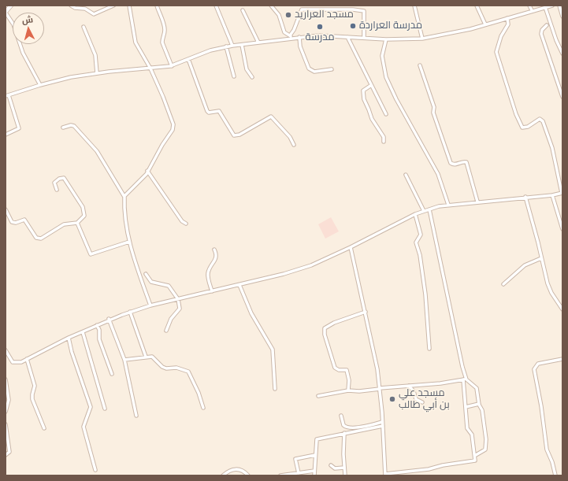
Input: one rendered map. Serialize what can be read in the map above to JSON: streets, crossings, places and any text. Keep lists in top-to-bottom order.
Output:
{
  "places": [
    "مسجد العراريد",
    "مدرسة العراردة",
    "مدرسة",
    "مسجد علي بن أبي طالب"
  ],
  "north": "top"
}
